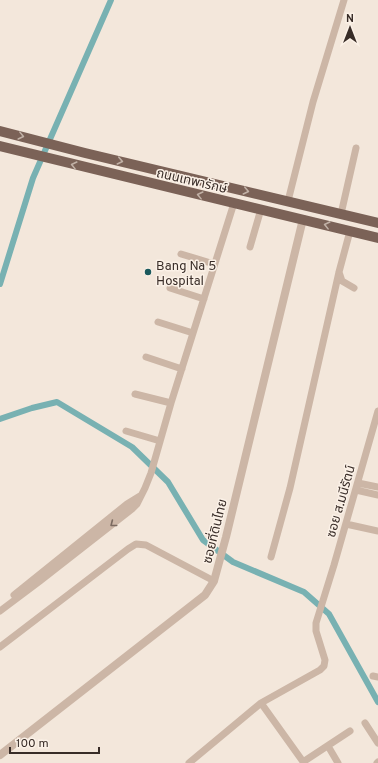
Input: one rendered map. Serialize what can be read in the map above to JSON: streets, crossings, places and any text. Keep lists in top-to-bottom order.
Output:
{
  "streets": {
    "main road": ["ถนนเทพารักษ์"],
    "street": ["ซอย ส.มนีรัตน์", "ซอยที่ดินไทย"]
  },
  "crossings": [
    ["ถนนเทพารักษ์", "ซอยที่ดินไทย"]
  ],
  "places": ["Bang Na 5 Hospital"],
  "scale_bar": "100 m",
  "north": "top"
}
